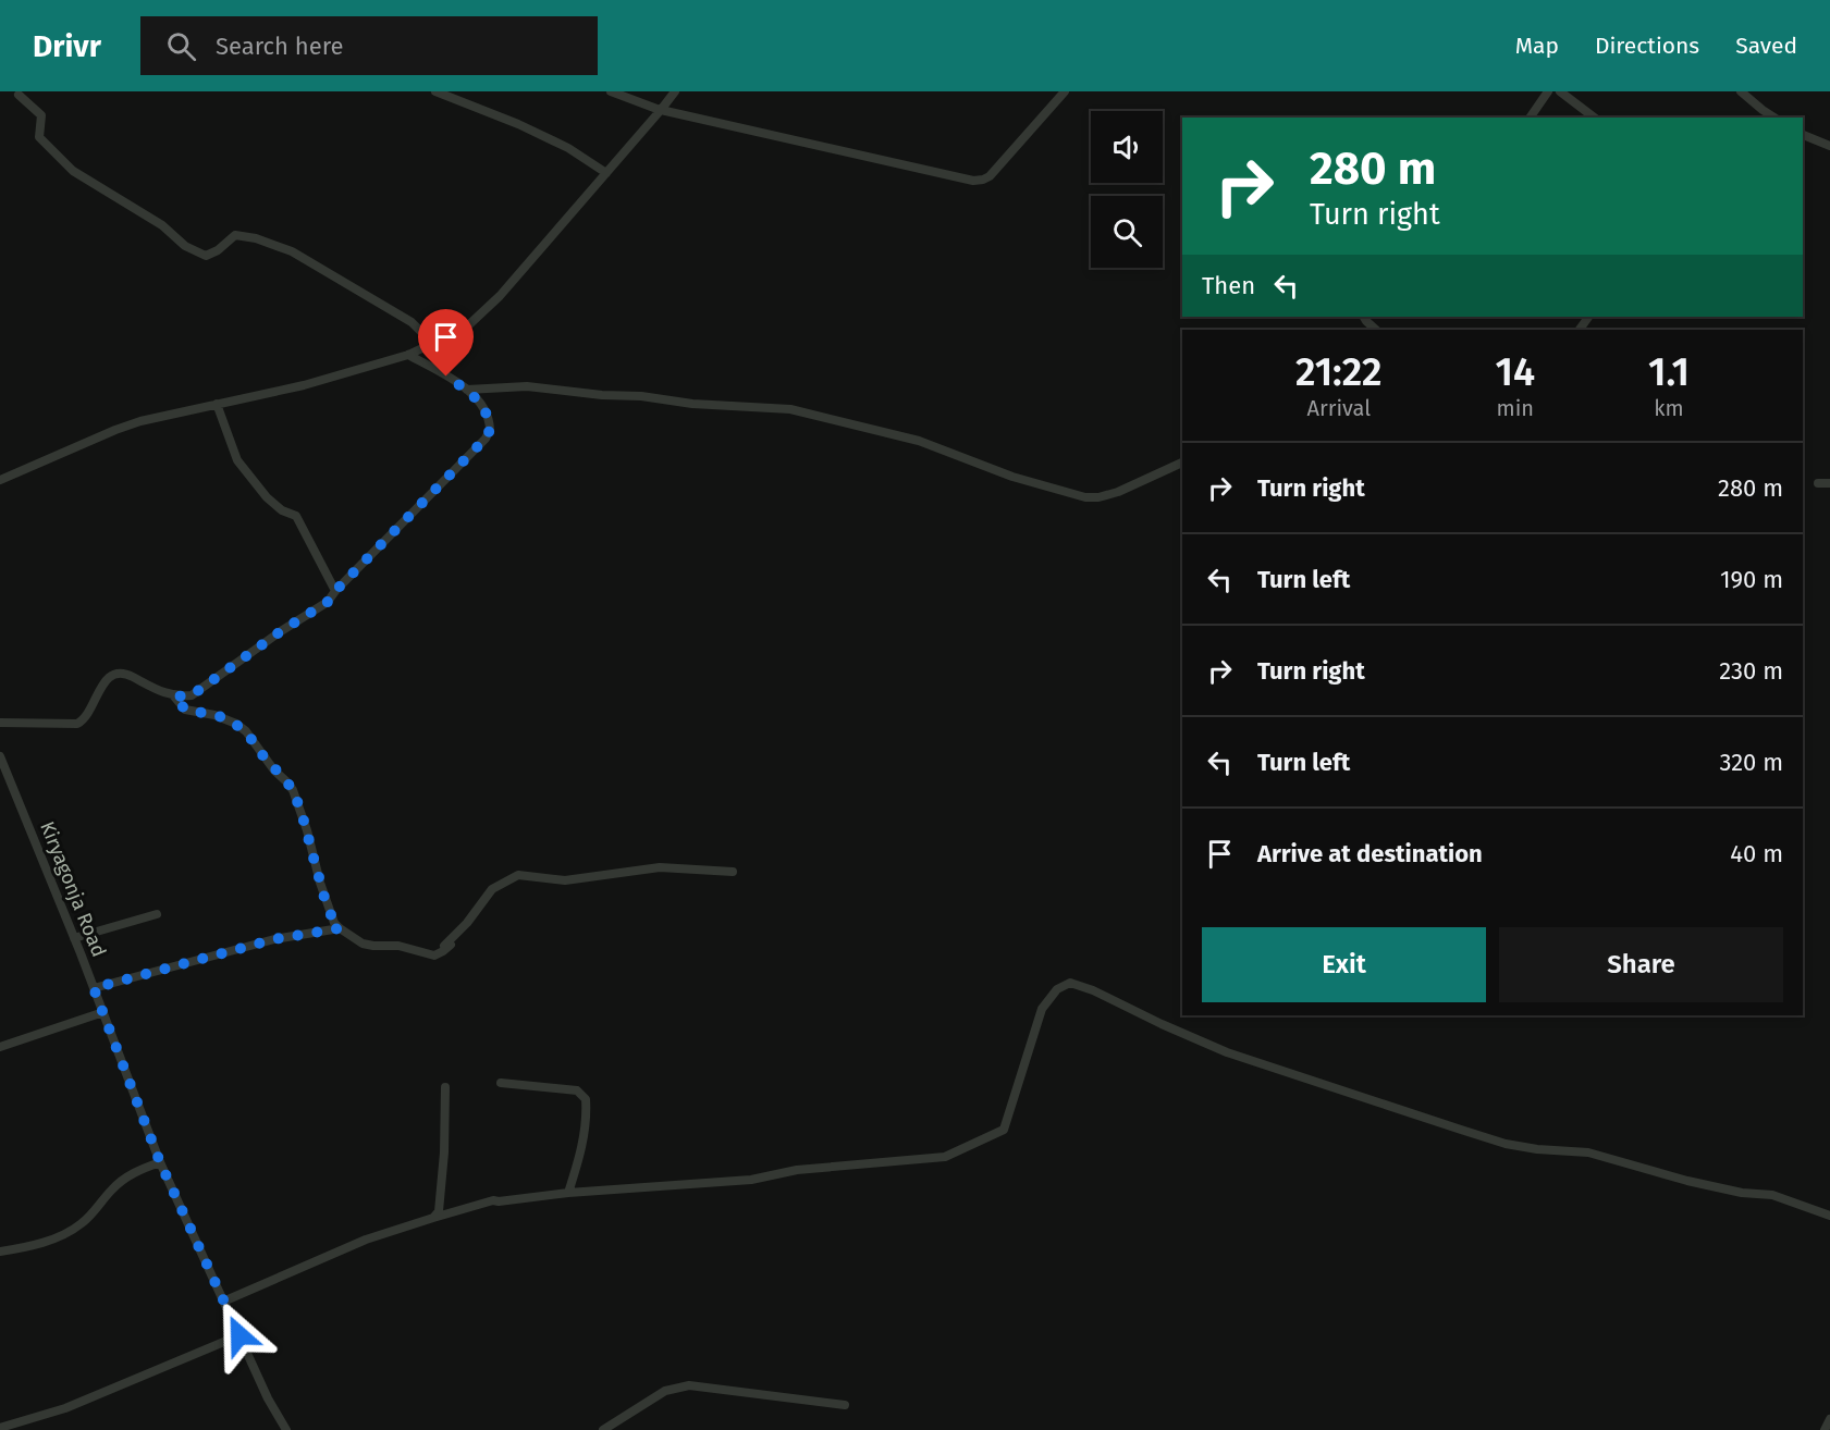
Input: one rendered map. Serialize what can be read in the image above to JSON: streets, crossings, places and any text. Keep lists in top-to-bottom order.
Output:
{
  "streets": {
    "street": ["Kiryagonja Road"]
  },
  "page": {
    "header": "Drivr",
    "search": "Search here",
    "nav": ["Map", "Directions", "Saved"],
    "turn": ["280 m", "Turn right"],
    "then": "Then",
    "eta": [
      "21:22",
      "Arrival",
      "14",
      "min",
      "1.1",
      "km"
    ],
    "list": [
      {
        "name": "Turn right",
        "value": "280 m"
      },
      {
        "name": "Turn left",
        "value": "190 m"
      },
      {
        "name": "Turn right",
        "value": "230 m"
      },
      {
        "name": "Turn left",
        "value": "320 m"
      },
      {
        "name": "Arrive at destination",
        "value": "40 m"
      }
    ],
    "buttons": ["Exit", "Share"]
  }
}
